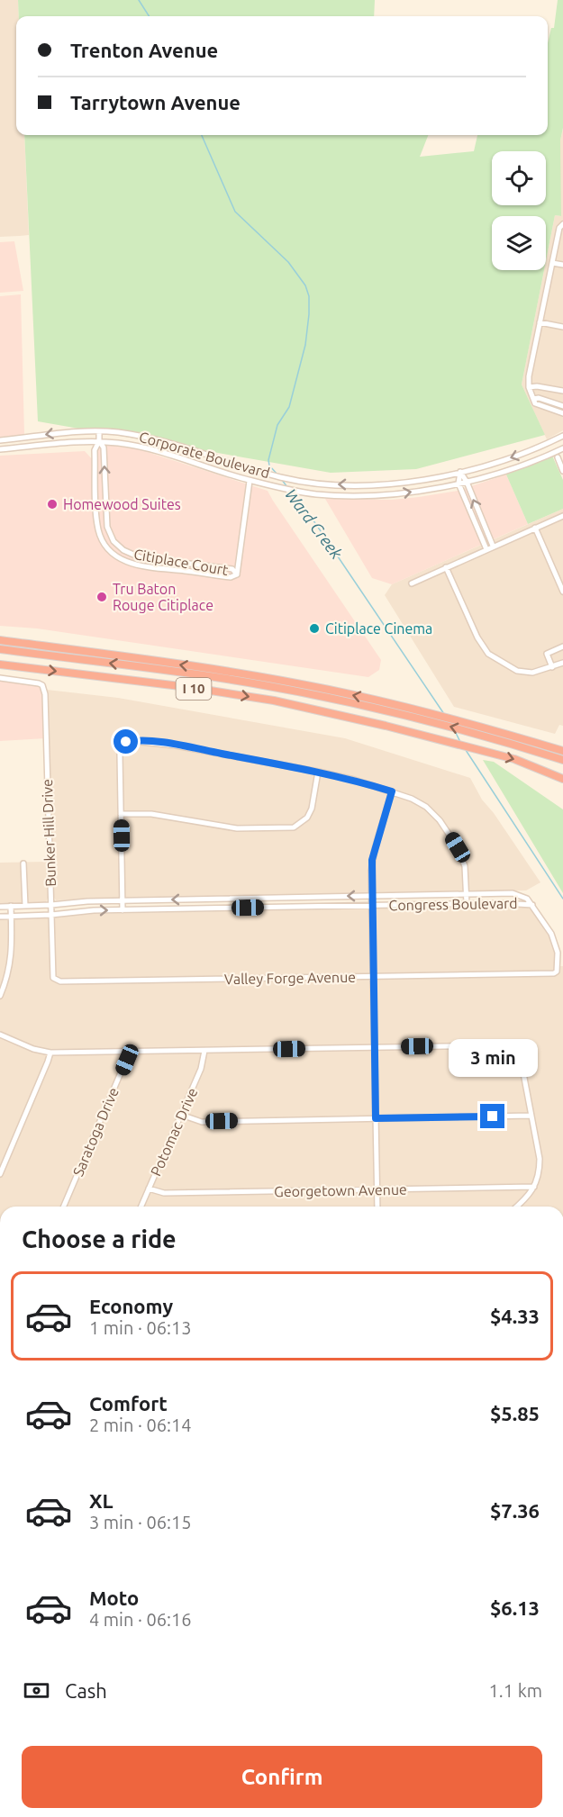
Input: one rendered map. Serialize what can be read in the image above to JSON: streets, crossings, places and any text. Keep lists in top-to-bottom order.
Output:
{
  "streets": {
    "highway": ["I 10"],
    "street": [
      "Corporate Boulevard",
      "Citiplace Court",
      "Bunker Hill Drive",
      "Congress Boulevard",
      "Valley Forge Avenue",
      "Saratoga Drive",
      "Potomac Drive",
      "Georgetown Avenue"
    ]
  },
  "crossings": [
    ["Bunker Hill Drive", "Congress Boulevard"],
    ["Bunker Hill Drive", "Valley Forge Avenue"],
    ["Congress Boulevard", "Valley Forge Avenue"],
    ["Potomac Drive", "Georgetown Avenue"]
  ],
  "water": ["Ward Creek"],
  "places": ["Homewood Suites", "Tru Baton Rouge Citiplace", "Citiplace Cinema"],
  "page": {
    "banner": ["Trenton Avenue", "Tarrytown Avenue"],
    "bubble": "3 min",
    "heading": "Choose a ride",
    "list": [
      {
        "name": "Economy",
        "note": "1 min · 06:13",
        "value": "$4.33"
      },
      {
        "name": "Comfort",
        "note": "2 min · 06:14",
        "value": "$5.85"
      },
      {
        "name": "XL",
        "note": "3 min · 06:15",
        "value": "$7.36"
      },
      {
        "name": "Moto",
        "note": "4 min · 06:16",
        "value": "$6.13"
      }
    ],
    "pay": ["Cash", "1.1 km"],
    "buttons": "Confirm"
  }
}
